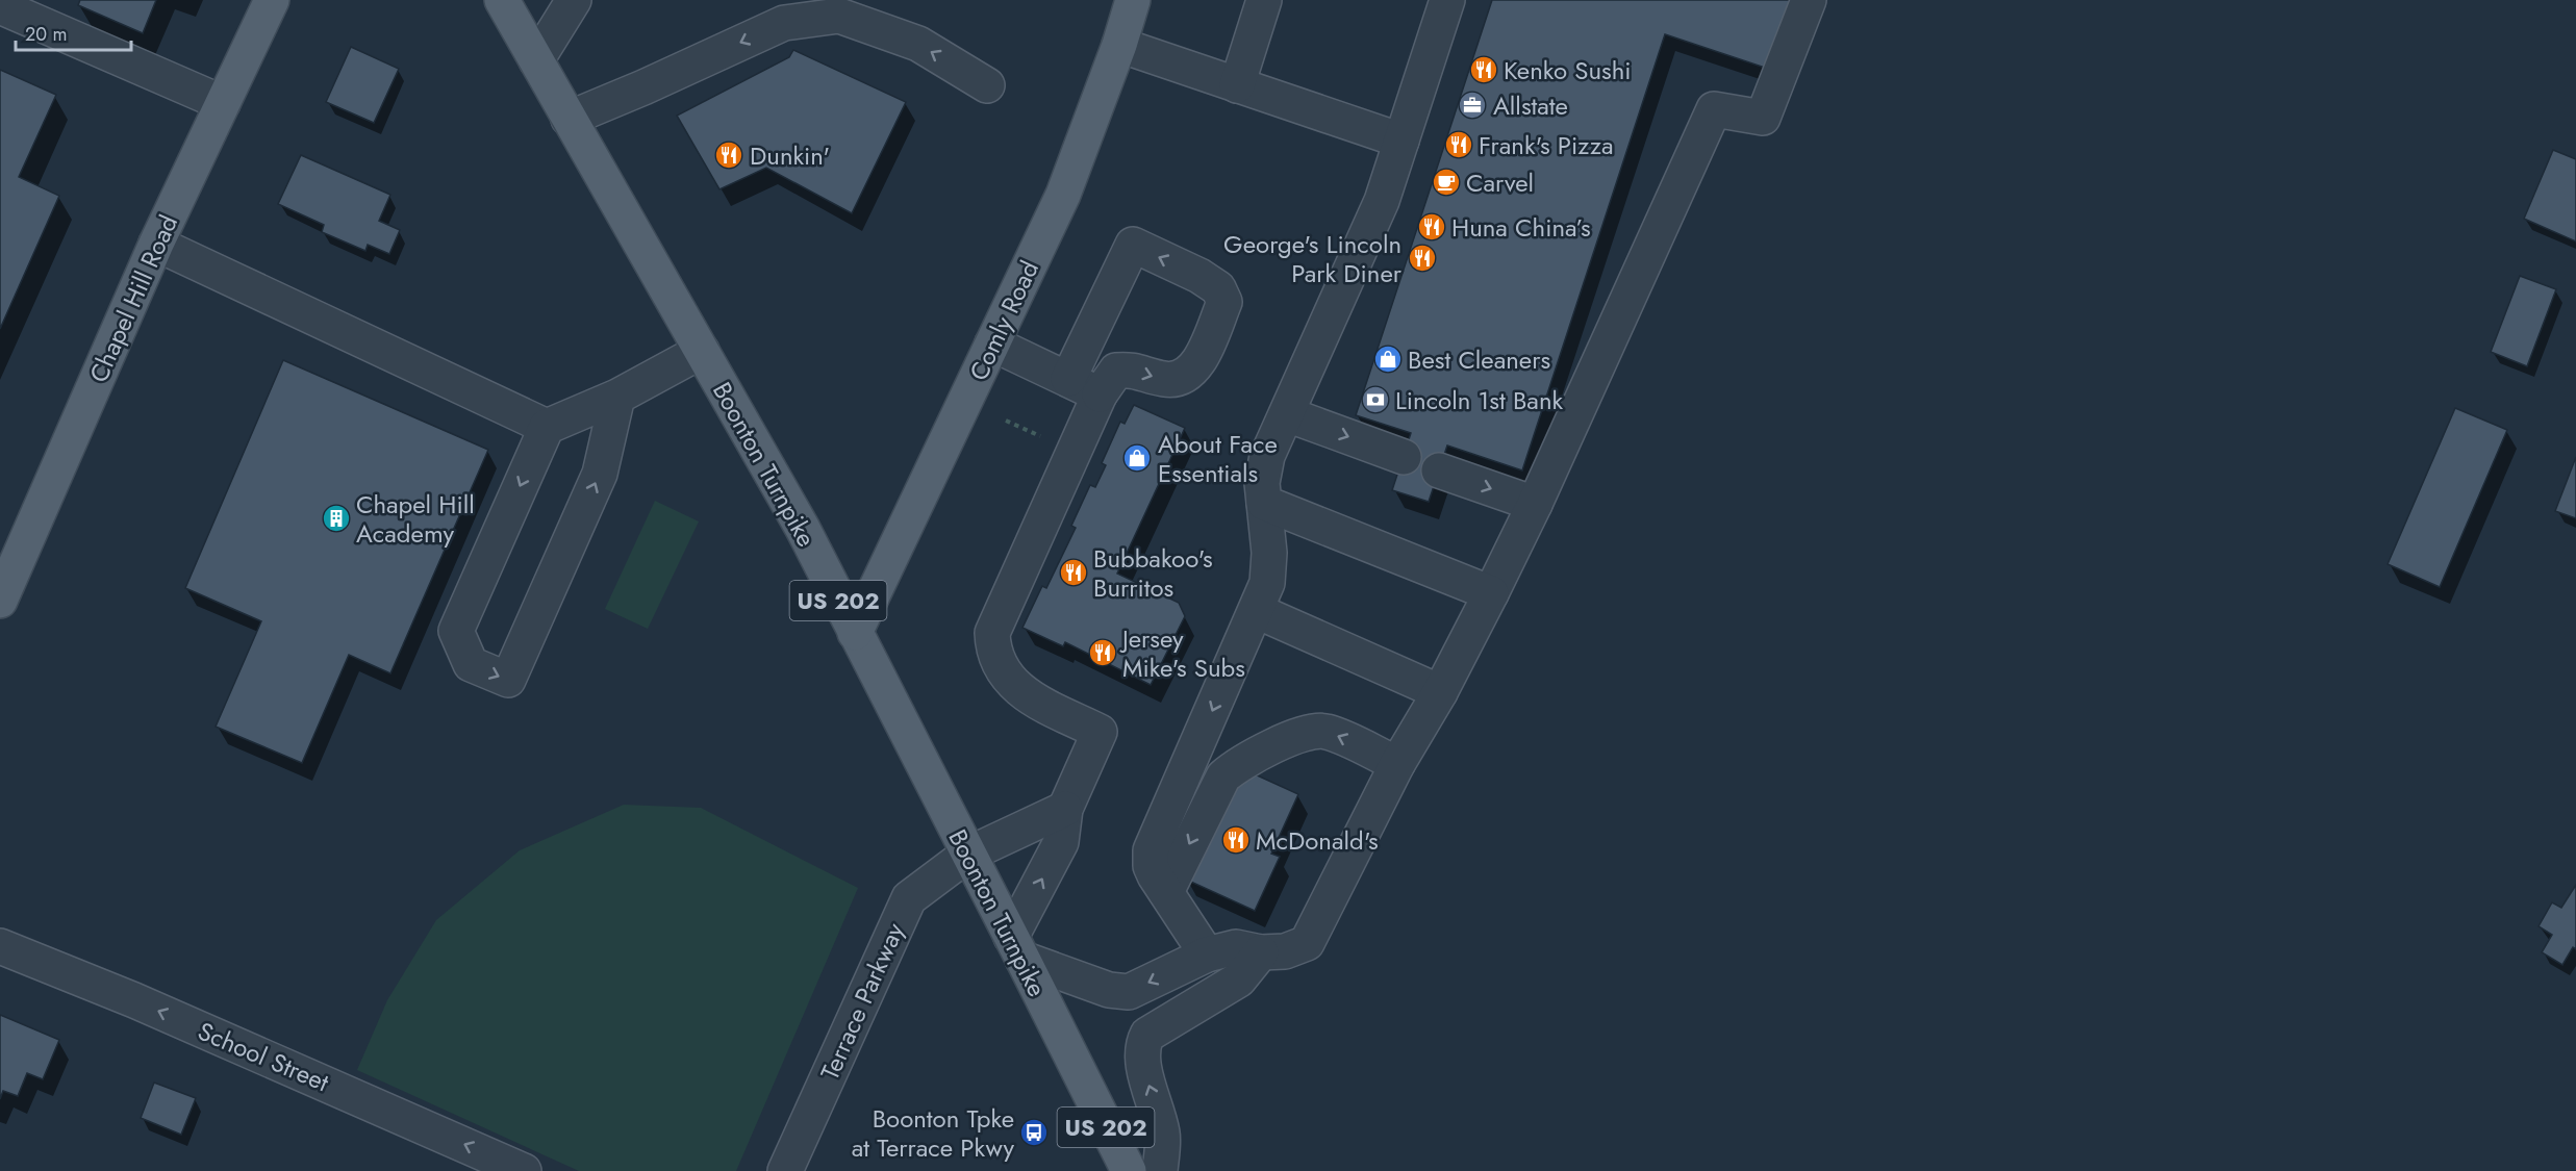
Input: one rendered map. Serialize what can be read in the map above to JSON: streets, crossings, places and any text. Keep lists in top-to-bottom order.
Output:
{
  "streets": {
    "main road": [
      "Chapel Hill Road",
      "Comly Road",
      "Boonton Turnpike",
      "US 202"
    ],
    "street": ["Terrace Parkway", "School Street"]
  },
  "crossings": [
    ["Comly Road", "Boonton Turnpike"],
    ["Boonton Turnpike", "Terrace Parkway"]
  ],
  "one_way": ["School Street"],
  "places": {
    "restaurant": [
      "Kenko Sushi",
      "Frank's Pizza",
      "Dunkin'",
      "Huna China’s",
      "George's Lincoln Park Diner",
      "Bubbakoo's Burritos",
      "Jersey Mike's Subs",
      "McDonald's"
    ],
    "office": ["Allstate"],
    "cafe": ["Carvel"],
    "shop": ["Best Cleaners", "About Face Essentials"],
    "bank": ["Lincoln 1st Bank"],
    "building": ["Chapel Hill Academy"],
    "bus stop": ["Boonton Tpke at Terrace Pkwy"]
  },
  "scale_bar": "20 m"
}
